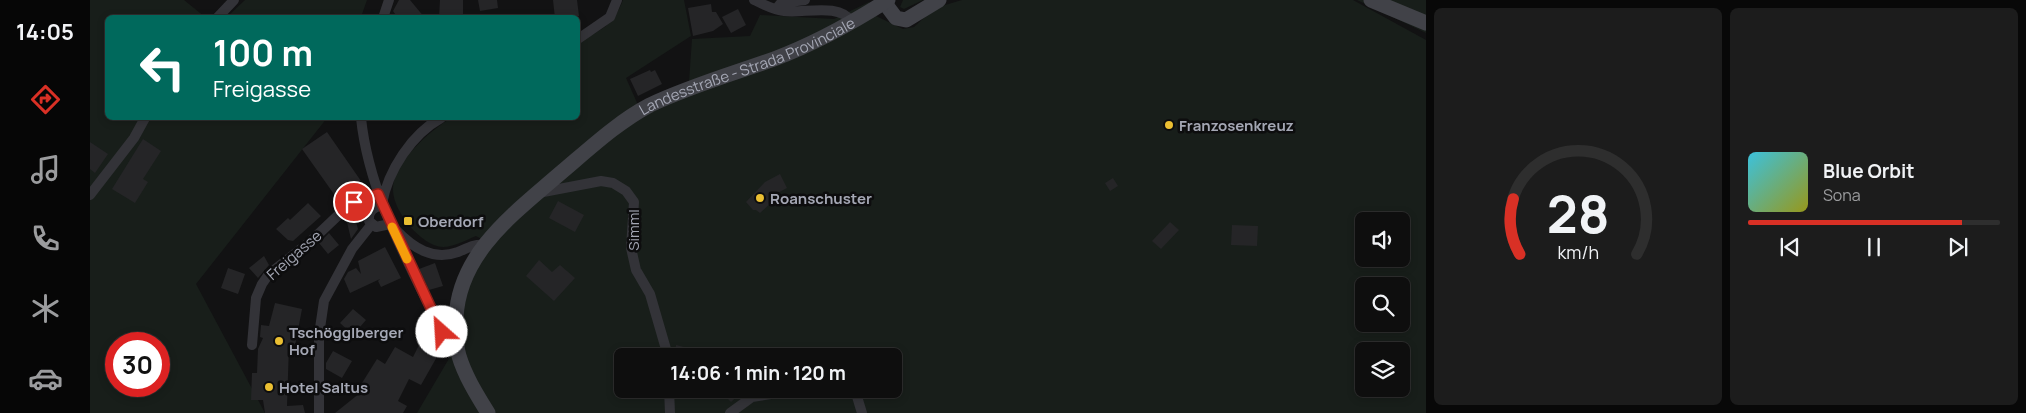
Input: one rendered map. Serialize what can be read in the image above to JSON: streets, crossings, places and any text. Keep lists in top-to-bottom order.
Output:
{
  "streets": {
    "main road": ["Landesstraße - Strada Provinciale"],
    "street": ["Simml", "Freigasse"]
  },
  "crossings": [
    ["Landesstraße - Strada Provinciale", "Simml"]
  ],
  "places": {
    "other": [
      "Franzosenkreuz",
      "Roanschuster",
      "Tschögglberger Hof",
      "Hotel Saltus"
    ],
    "transit": ["Oberdorf"]
  },
  "page": {
    "tabs": "14:05",
    "turn": ["100 m", "Freigasse"],
    "song": ["Blue Orbit", "Sona"],
    "limit": "30",
    "trip": "14:06 · 1 min · 120 m",
    "gauge": ["28", "km/h"]
  }
}
